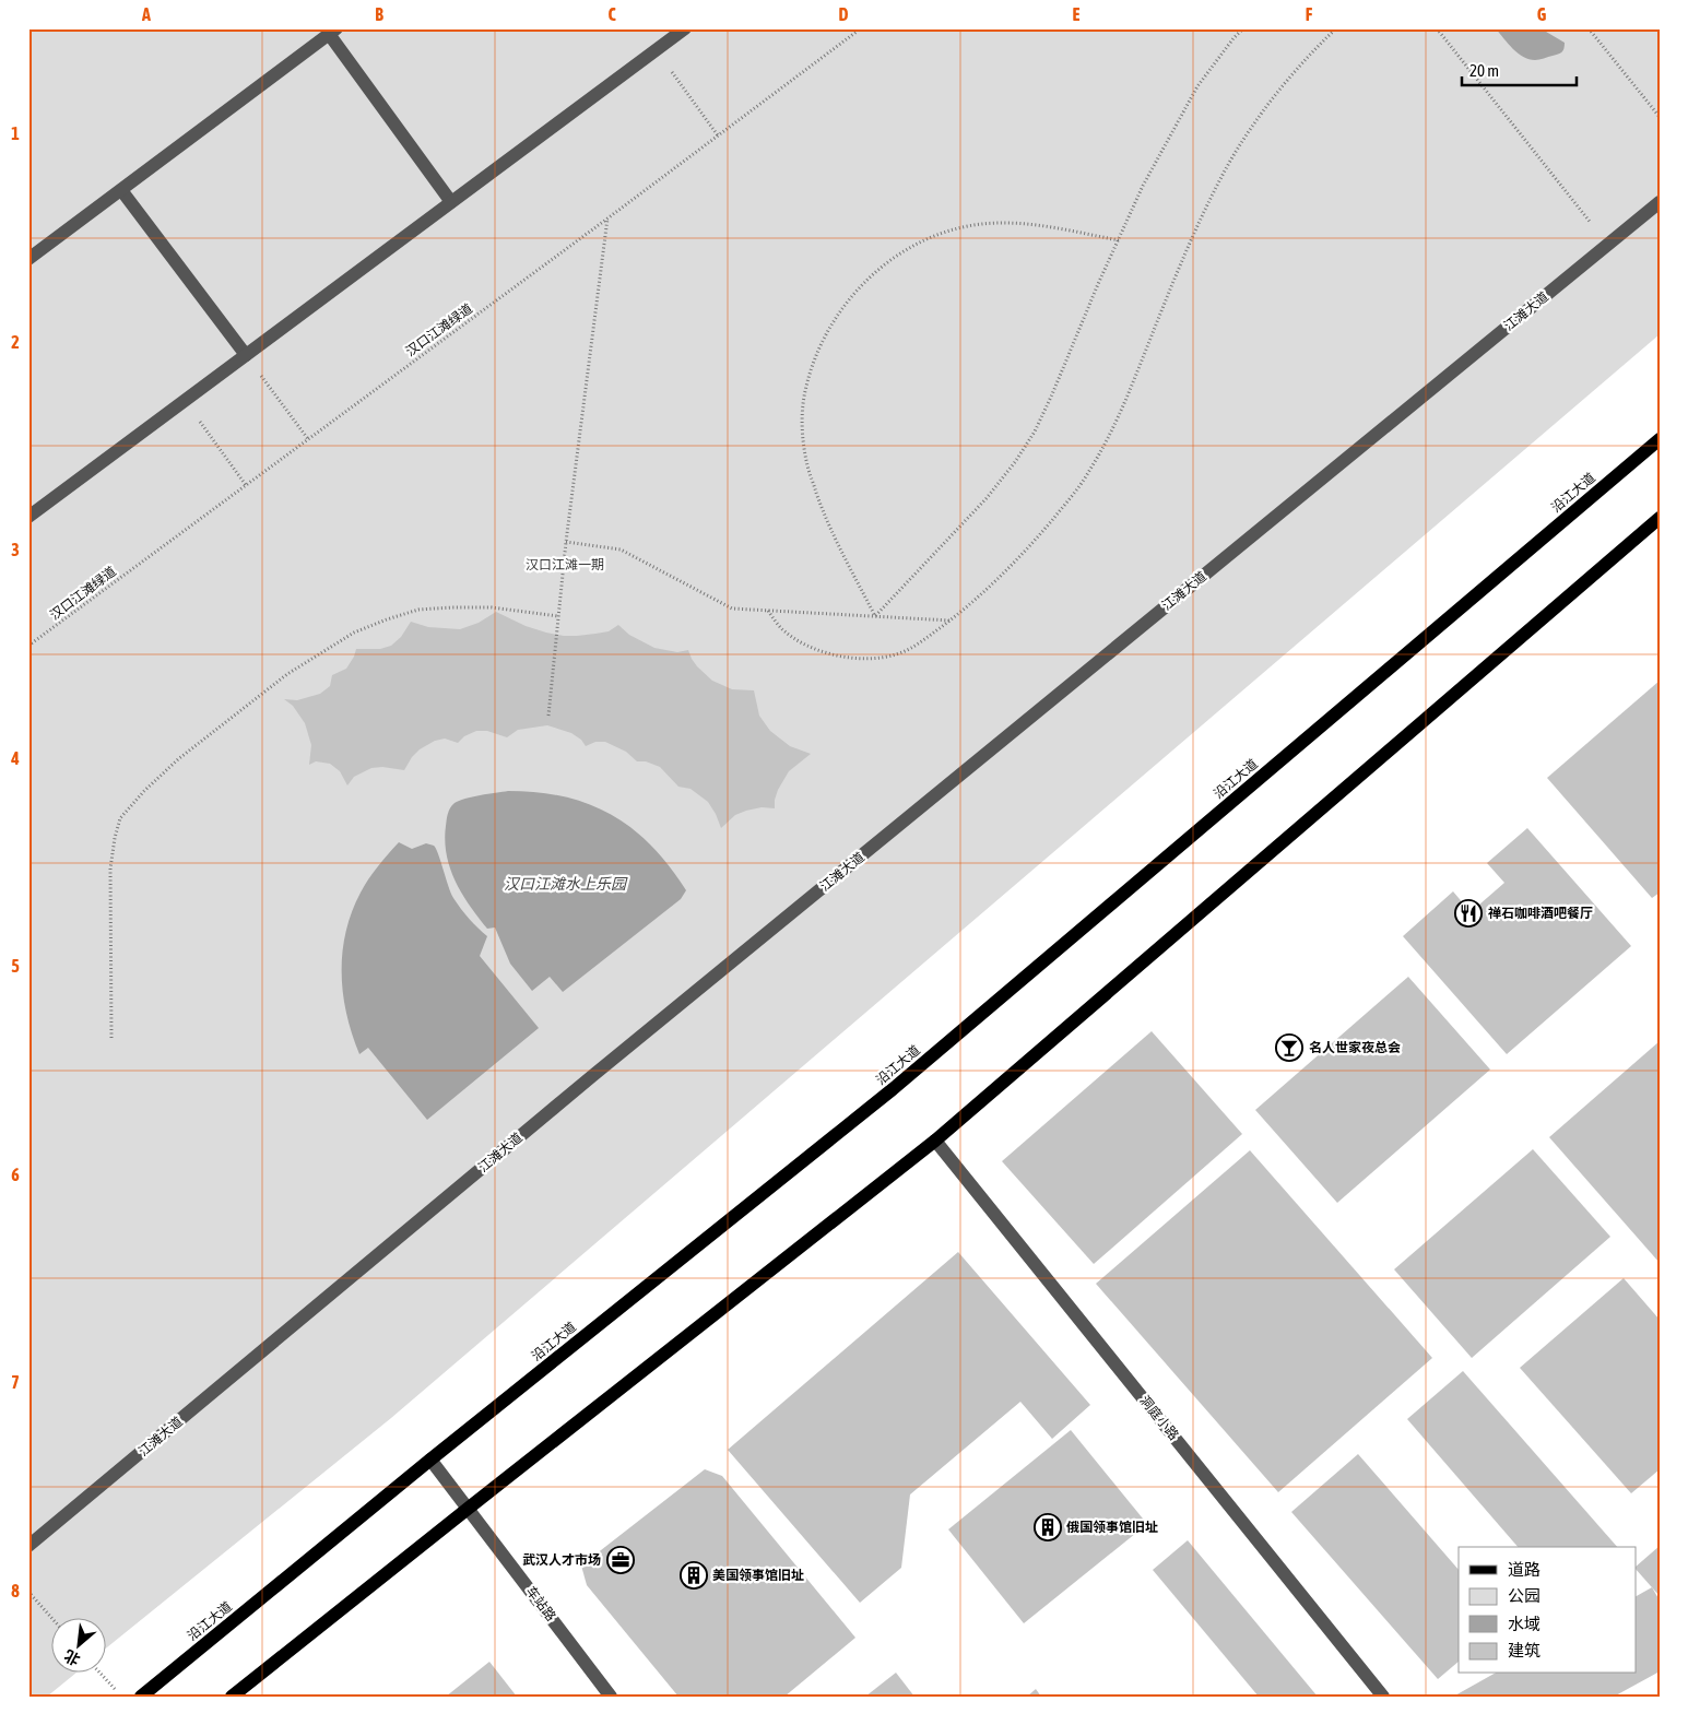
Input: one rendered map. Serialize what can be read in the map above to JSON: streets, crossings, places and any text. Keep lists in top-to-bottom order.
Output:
{
  "streets": {
    "main road": ["沿江大道"],
    "street": ["江滩大道", "洞庭小路", "车站路"],
    "path": ["汉口江滩绿道"]
  },
  "crossings": [
    ["沿江大道", "车站路"]
  ],
  "water": ["汉口江滩水上乐园"],
  "parks": ["汉口江滩一期"],
  "places": {
    "restaurant": ["禅石咖啡酒吧餐厅"],
    "bar": ["名人世家夜总会"],
    "building": ["俄国领事馆旧址", "美国领事馆旧址"],
    "office": ["武汉人才市场"]
  },
  "legend": [
    "道路",
    "公园",
    "水域",
    "建筑"
  ],
  "scale_bar": "20 m",
  "north": "bottom left",
  "grid": {
    "columns": [
      "A",
      "B",
      "C",
      "D",
      "E",
      "F",
      "G"
    ],
    "rows": [
      "1",
      "2",
      "3",
      "4",
      "5",
      "6",
      "7",
      "8"
    ]
  }
}
